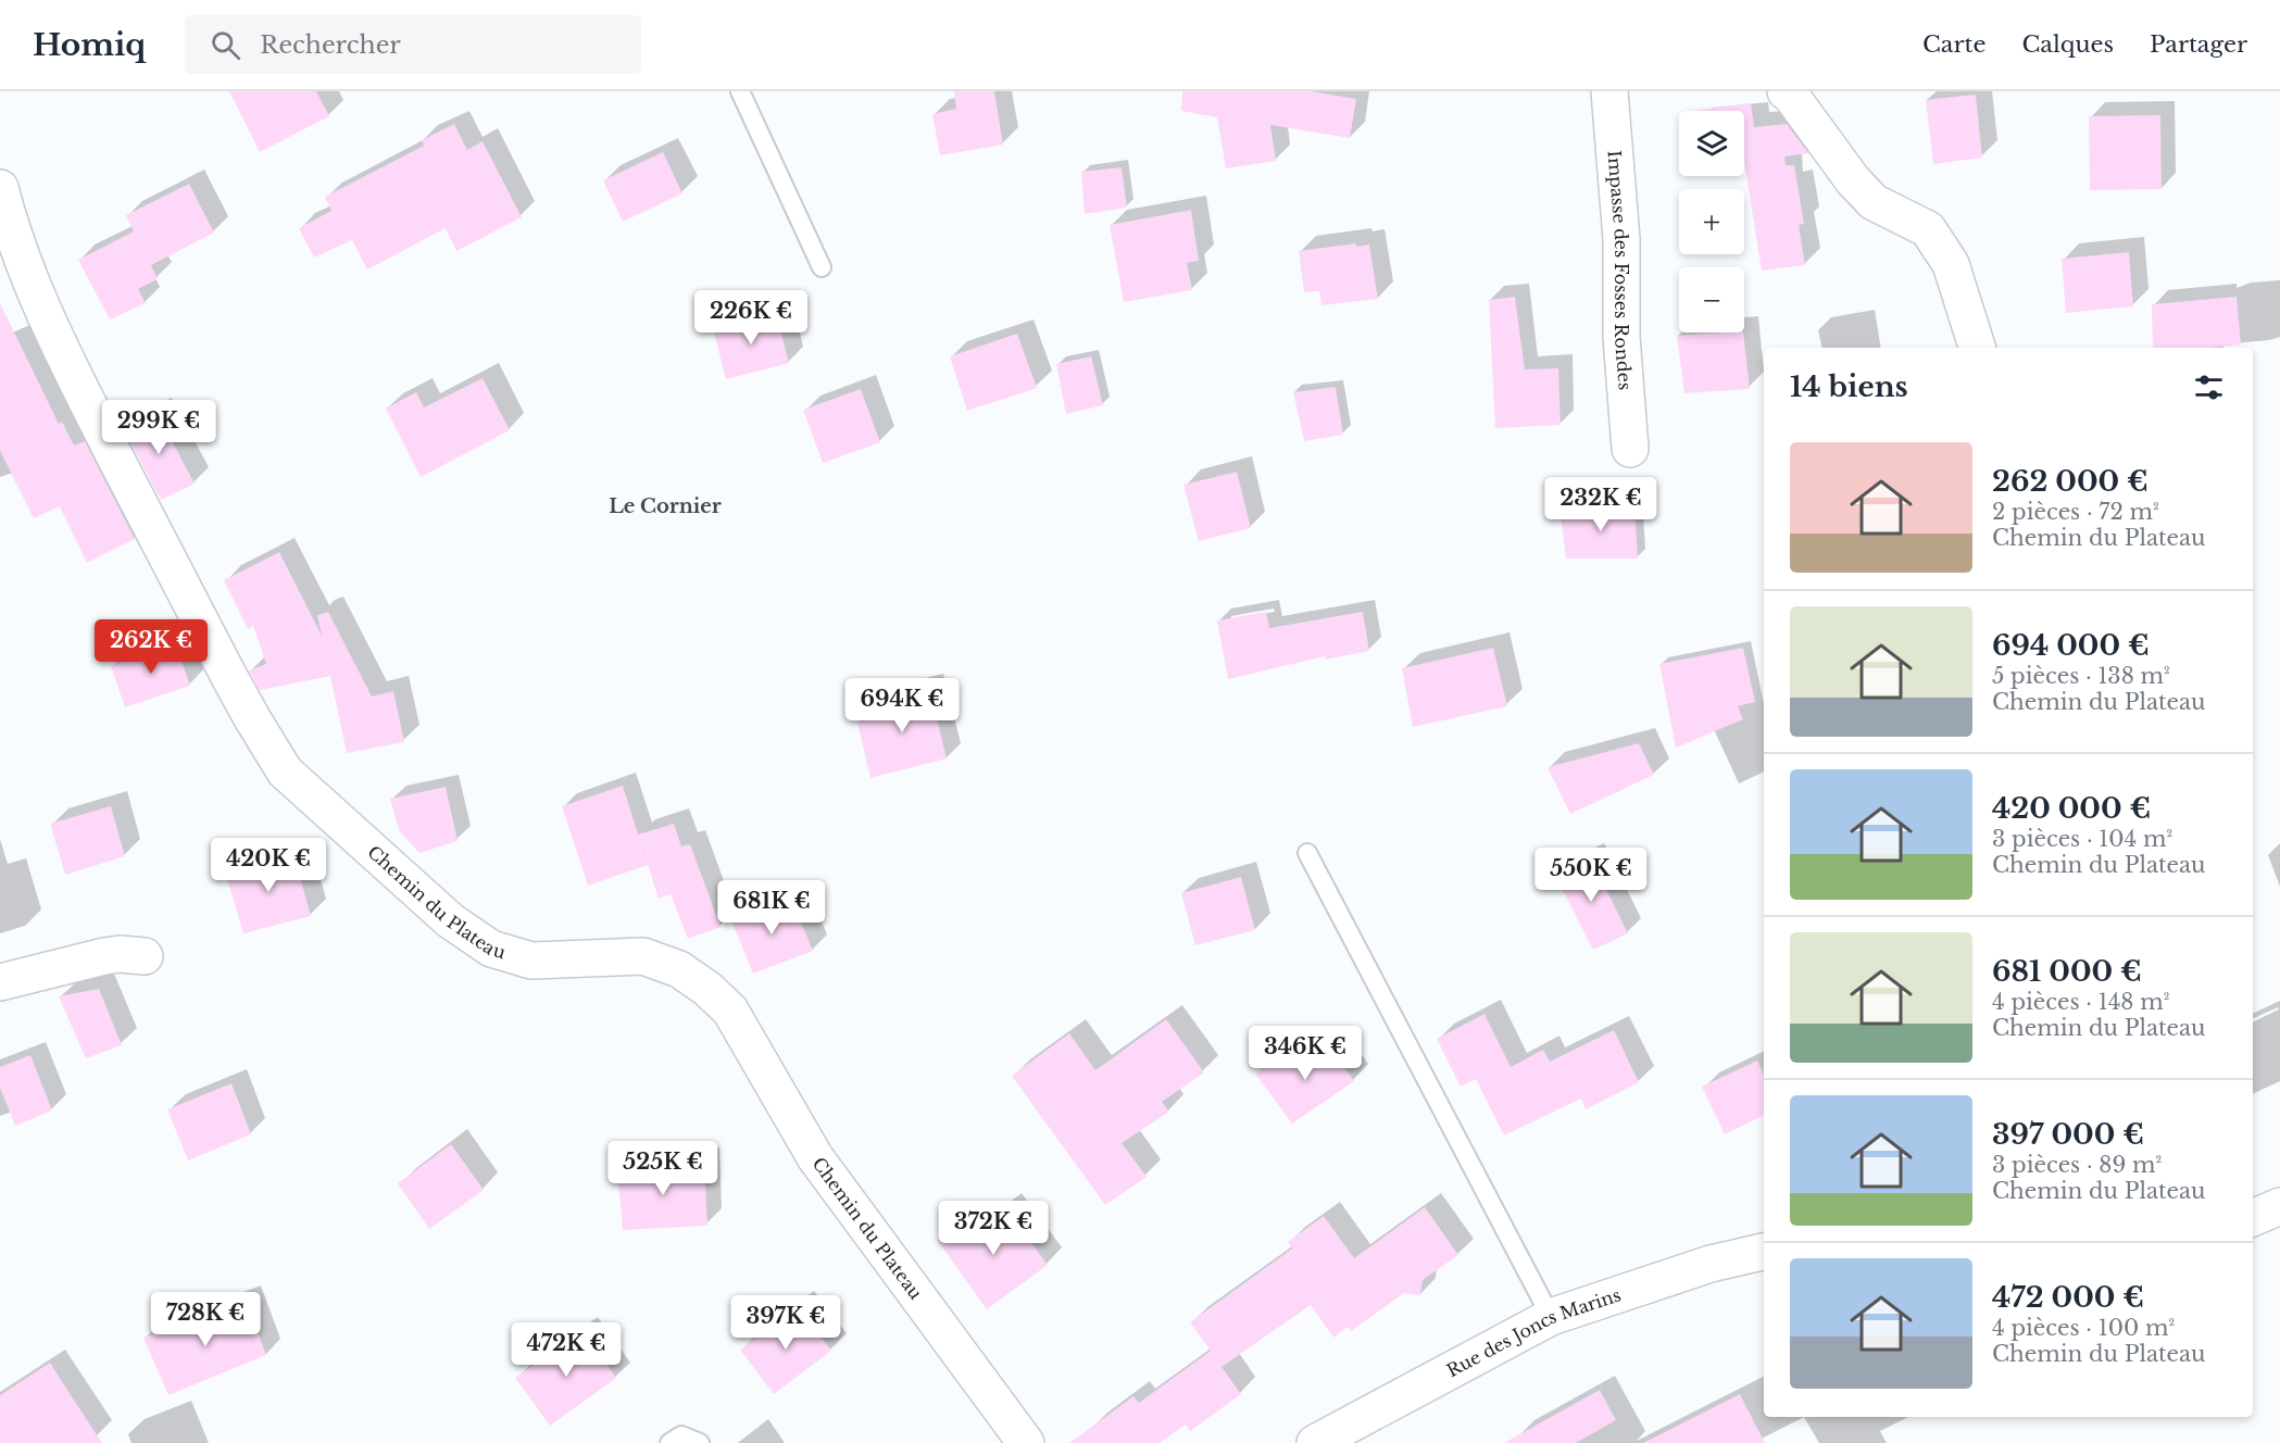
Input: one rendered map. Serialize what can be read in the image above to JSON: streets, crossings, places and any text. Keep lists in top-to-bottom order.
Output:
{
  "streets": {
    "street": ["Impasse des Fosses Rondes", "Chemin du Plateau", "Rue des Joncs Marins"]
  },
  "districts": ["Le Cornier"],
  "page": {
    "header": "Homiq",
    "search": "Rechercher",
    "nav": ["Carte", "Calques", "Partager"],
    "map_buttons": ["+", "−"],
    "price": [
      "226K €",
      "299K €",
      "232K €",
      "262K €",
      "694K €",
      "420K €",
      "550K €",
      "681K €",
      "346K €",
      "525K €",
      "372K €",
      "728K €",
      "397K €",
      "472K €"
    ],
    "heading": "14 biens",
    "list": [
      {
        "name": "262 000 €",
        "note": "2 pièces · 72 m² · Chemin du Plateau"
      },
      {
        "name": "694 000 €",
        "note": "5 pièces · 138 m² · Chemin du Plateau"
      },
      {
        "name": "420 000 €",
        "note": "3 pièces · 104 m² · Chemin du Plateau"
      },
      {
        "name": "681 000 €",
        "note": "4 pièces · 148 m² · Chemin du Plateau"
      },
      {
        "name": "397 000 €",
        "note": "3 pièces · 89 m² · Chemin du Plateau"
      },
      {
        "name": "472 000 €",
        "note": "4 pièces · 100 m² · Chemin du Plateau"
      }
    ]
  }
}
